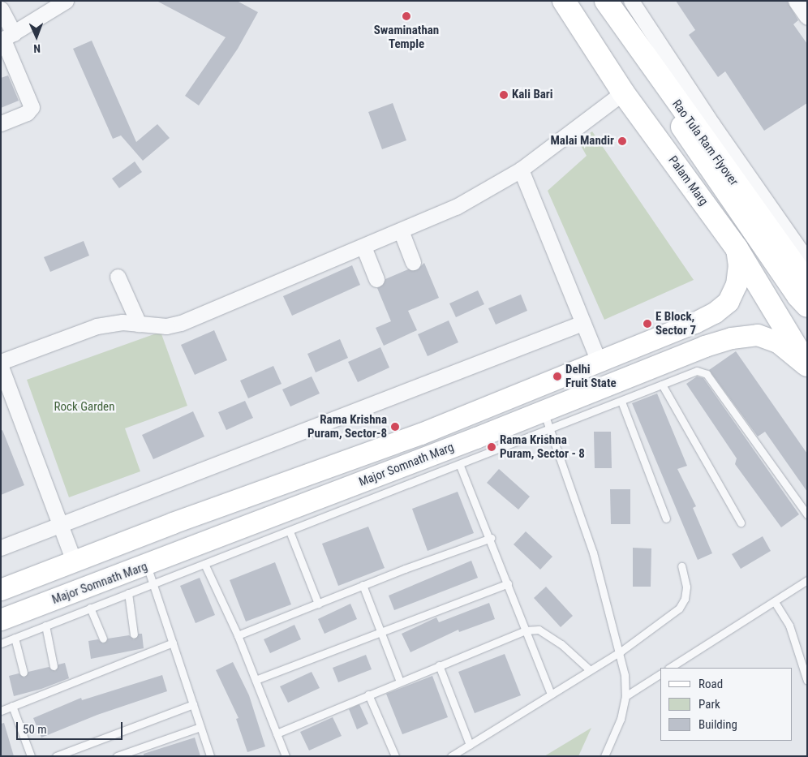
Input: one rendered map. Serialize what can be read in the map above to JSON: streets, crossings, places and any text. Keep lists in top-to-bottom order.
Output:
{
  "streets": {
    "main road": ["Rao Tula Ram Flyover", "Palam Marg"],
    "street": ["Major Somnath Marg"]
  },
  "crossings": [
    ["Palam Marg", "Major Somnath Marg"]
  ],
  "parks": ["Rock Garden"],
  "places": [
    "Swaminathan Temple",
    "Kali Bari",
    "Malai Mandir",
    "E Block, Sector 7",
    "Delhi Fruit State",
    "Rama Krishna Puram, Sector-8",
    "Rama Krishna Puram, Sector - 8"
  ],
  "legend": ["Road", "Park", "Building"],
  "scale_bar": "50 m",
  "north": "bottom"
}
